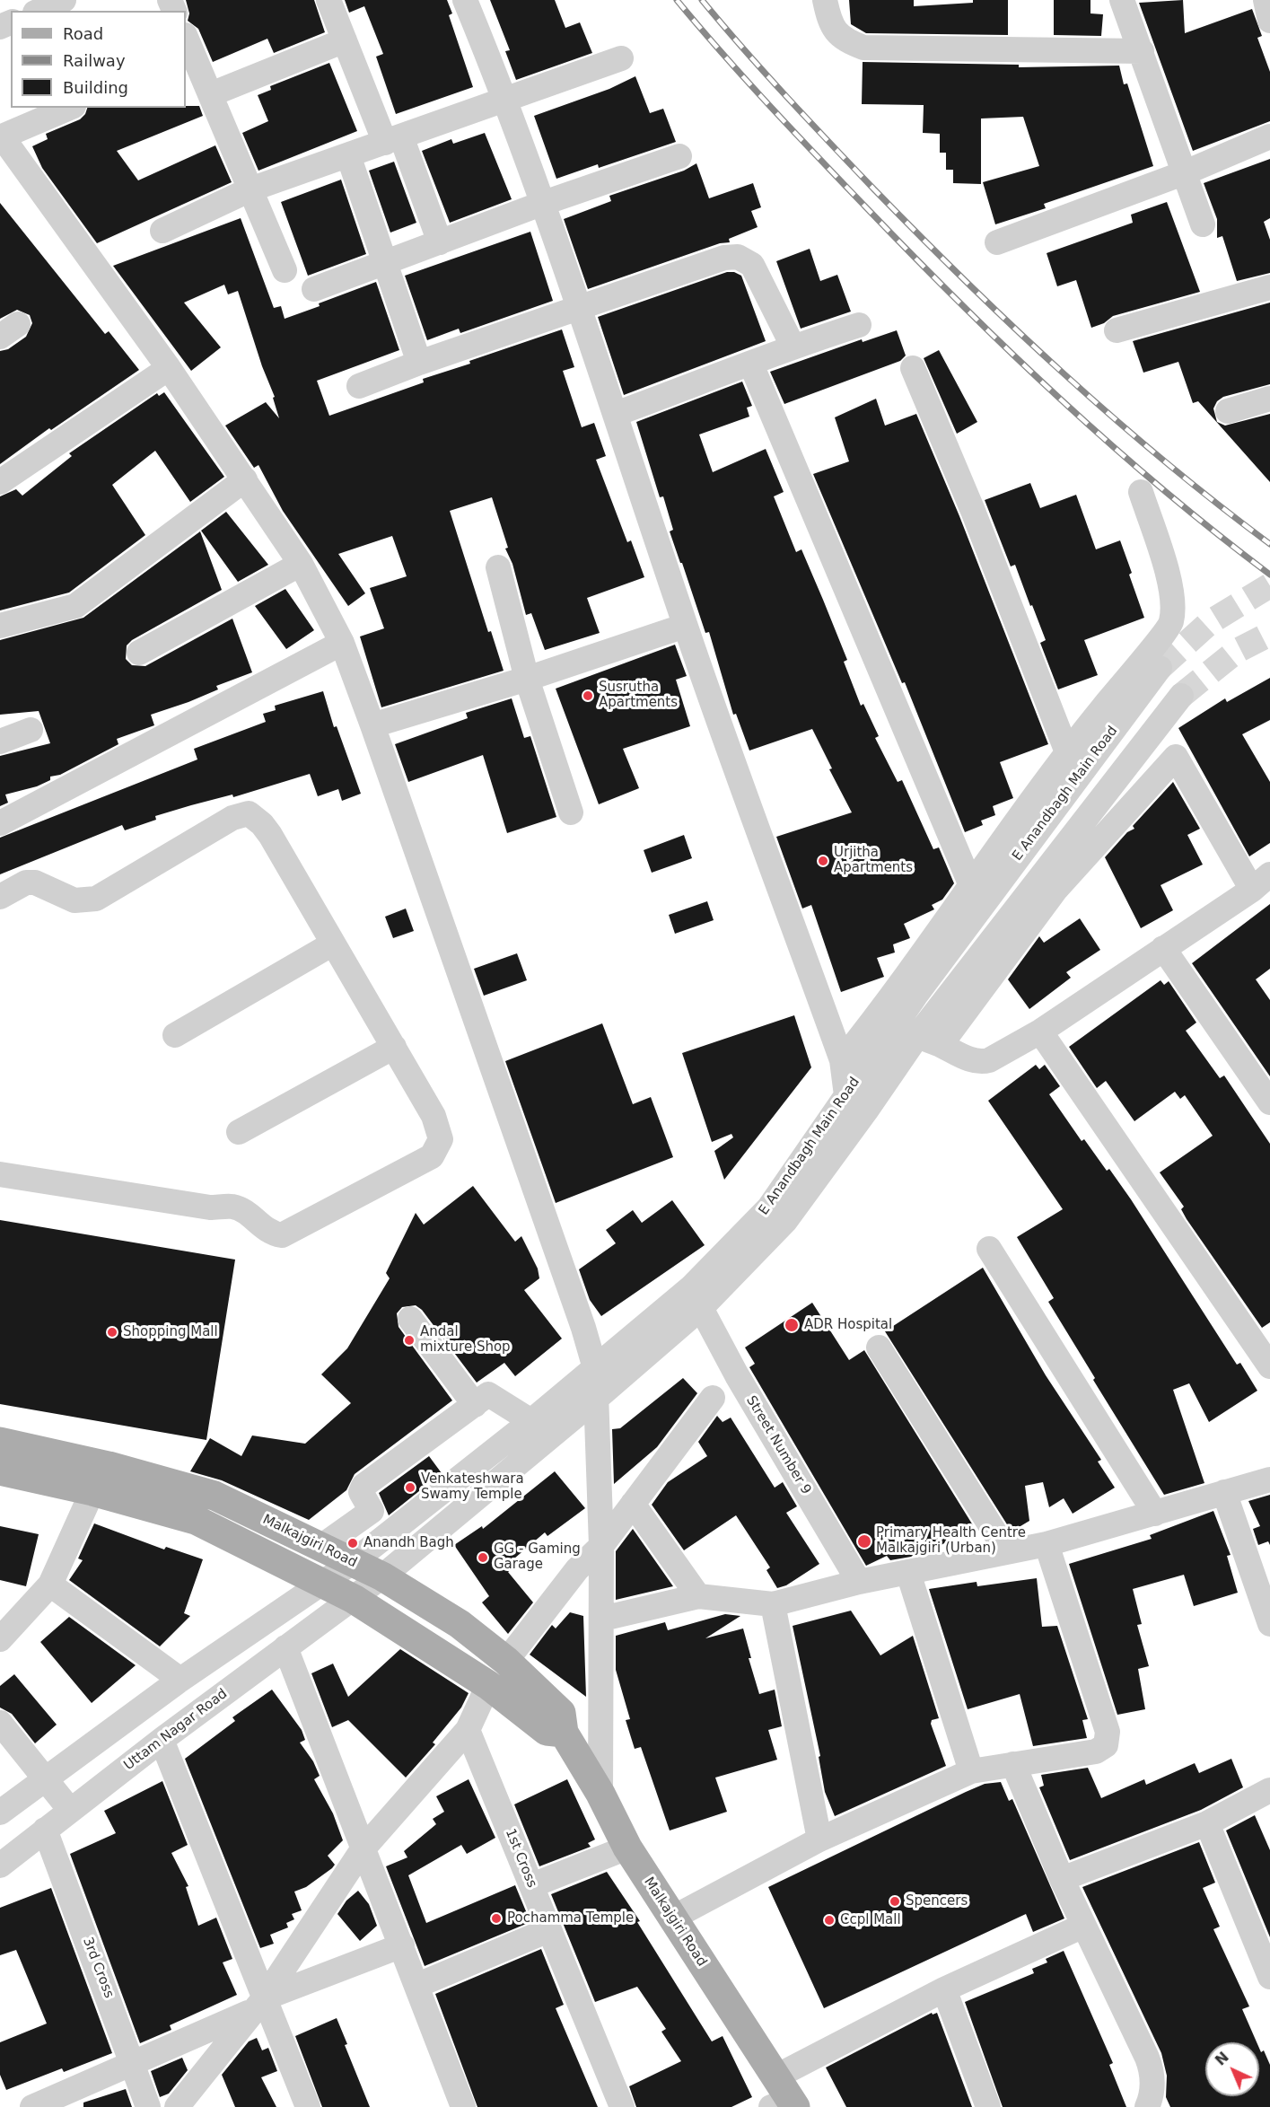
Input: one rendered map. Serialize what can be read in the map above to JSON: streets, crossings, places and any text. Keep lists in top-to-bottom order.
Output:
{
  "streets": {
    "main road": ["Malkajgiri Road"],
    "street": [
      "E Anandbagh Main Road",
      "Street Number 9",
      "Uttam Nagar Road",
      "1st Cross",
      "3rd Cross"
    ]
  },
  "crossings": [
    ["E Anandbagh Main Road", "Street Number 9"],
    ["E Anandbagh Main Road", "Malkajgiri Road"],
    ["E Anandbagh Main Road", "Uttam Nagar Road"],
    ["Uttam Nagar Road", "3rd Cross"]
  ],
  "places": [
    "Susrutha Apartments",
    "Urjitha Apartments",
    "ADR Hospital",
    "Shopping Mall",
    "Andal mixture Shop",
    "Venkateshwara Swamy Temple",
    "Primary Health Centre Malkajgiri (Urban)",
    "Anandh Bagh",
    "GG - Gaming Garage",
    "Spencers",
    "Pochamma Temple",
    "Ccpl Mall"
  ],
  "legend": ["Road", "Railway", "Building"],
  "north": "top left"
}
